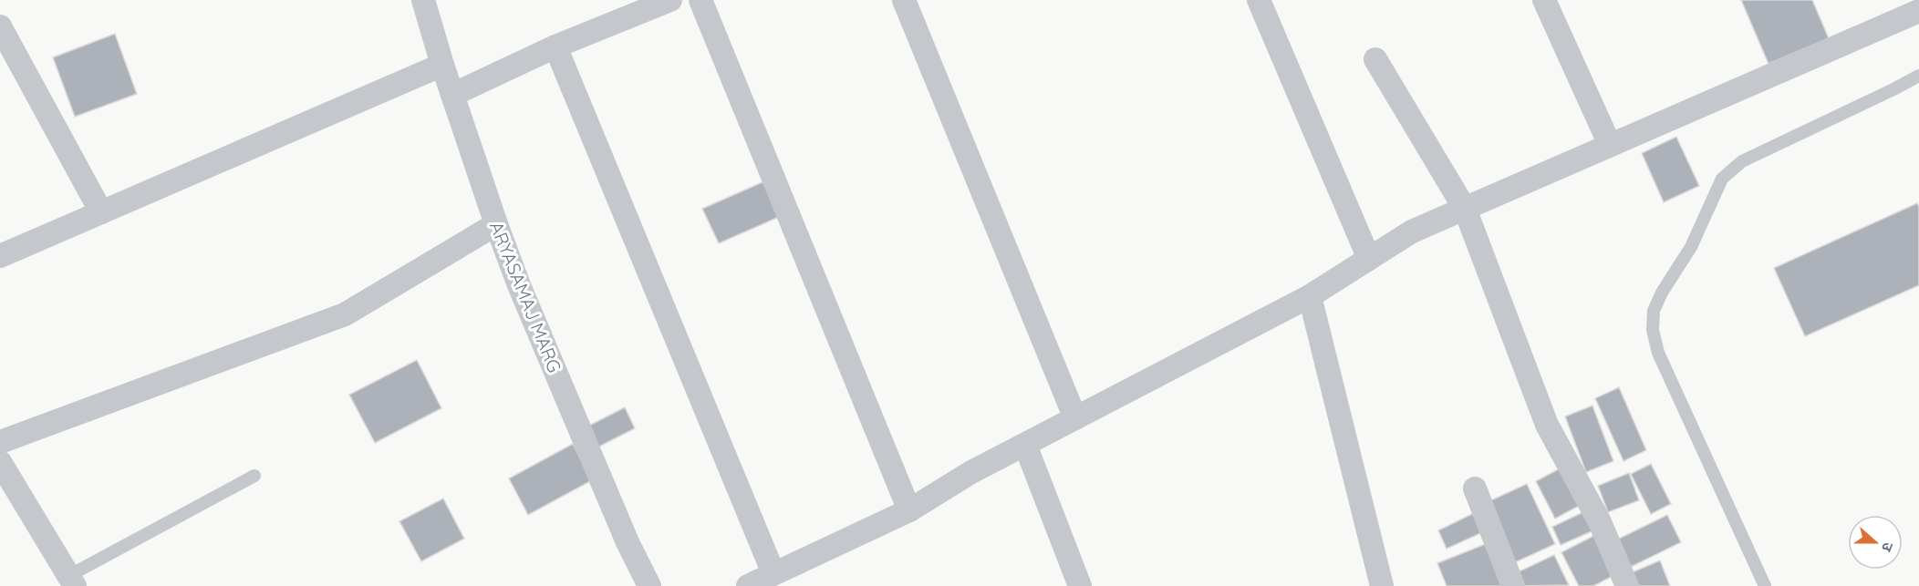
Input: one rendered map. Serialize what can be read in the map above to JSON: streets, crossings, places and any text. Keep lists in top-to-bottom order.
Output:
{
  "streets": {
    "street": ["ARYASAMAJ MARG"]
  },
  "north": "right"
}
